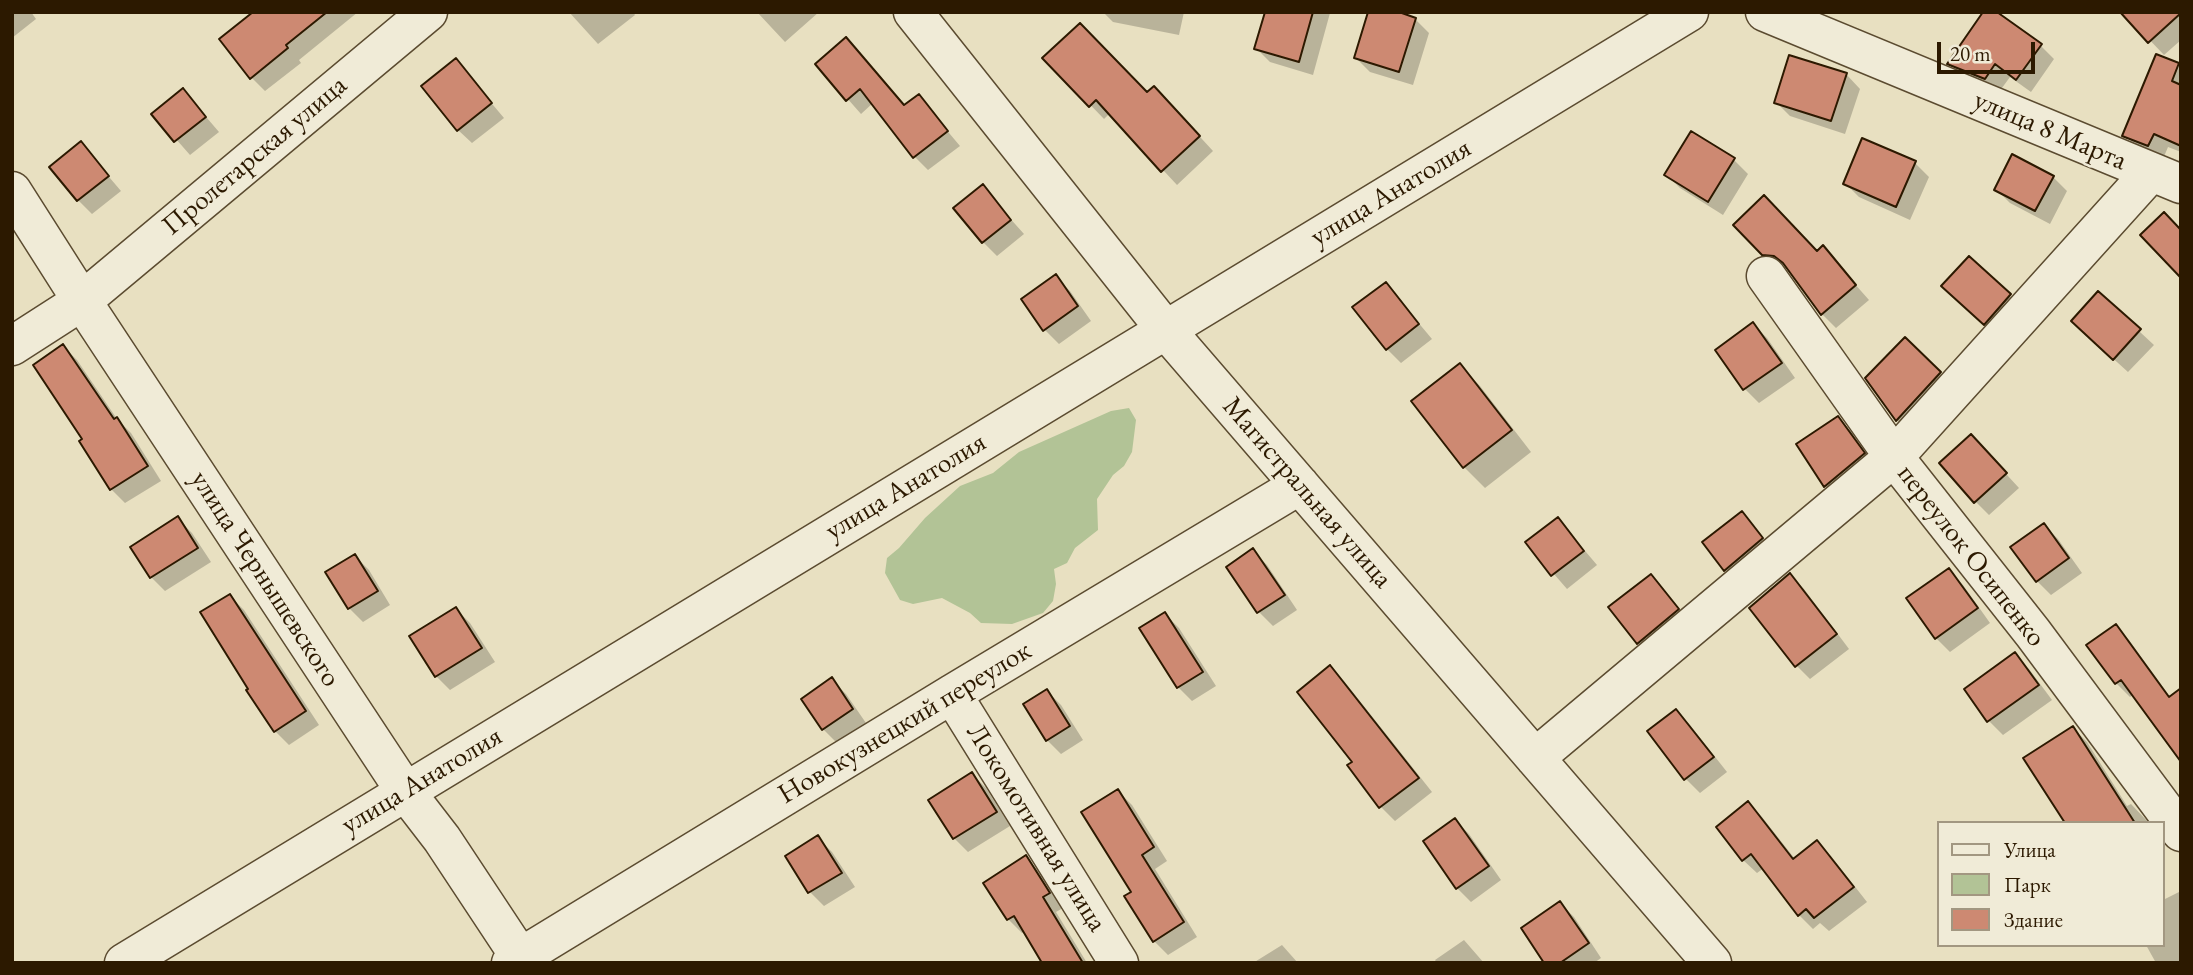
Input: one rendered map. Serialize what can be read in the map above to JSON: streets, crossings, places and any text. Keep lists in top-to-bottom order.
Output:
{
  "streets": {
    "street": [
      "улица 8 Марта",
      "Пролетарская улица",
      "улица Анатолия",
      "Магистральная улица",
      "переулок Осипенко",
      "улица Чернышевского",
      "Новокузнецкий переулок",
      "Локомотивная улица"
    ]
  },
  "crossings": [
    ["Пролетарская улица", "улица Чернышевского"],
    ["улица Анатолия", "Магистральная улица"],
    ["улица Анатолия", "улица Чернышевского"],
    ["Магистральная улица", "Новокузнецкий переулок"],
    ["улица Чернышевского", "Новокузнецкий переулок"],
    ["Новокузнецкий переулок", "Локомотивная улица"]
  ],
  "legend": ["Улица", "Парк", "Здание"],
  "scale_bar": "20 m"
}
